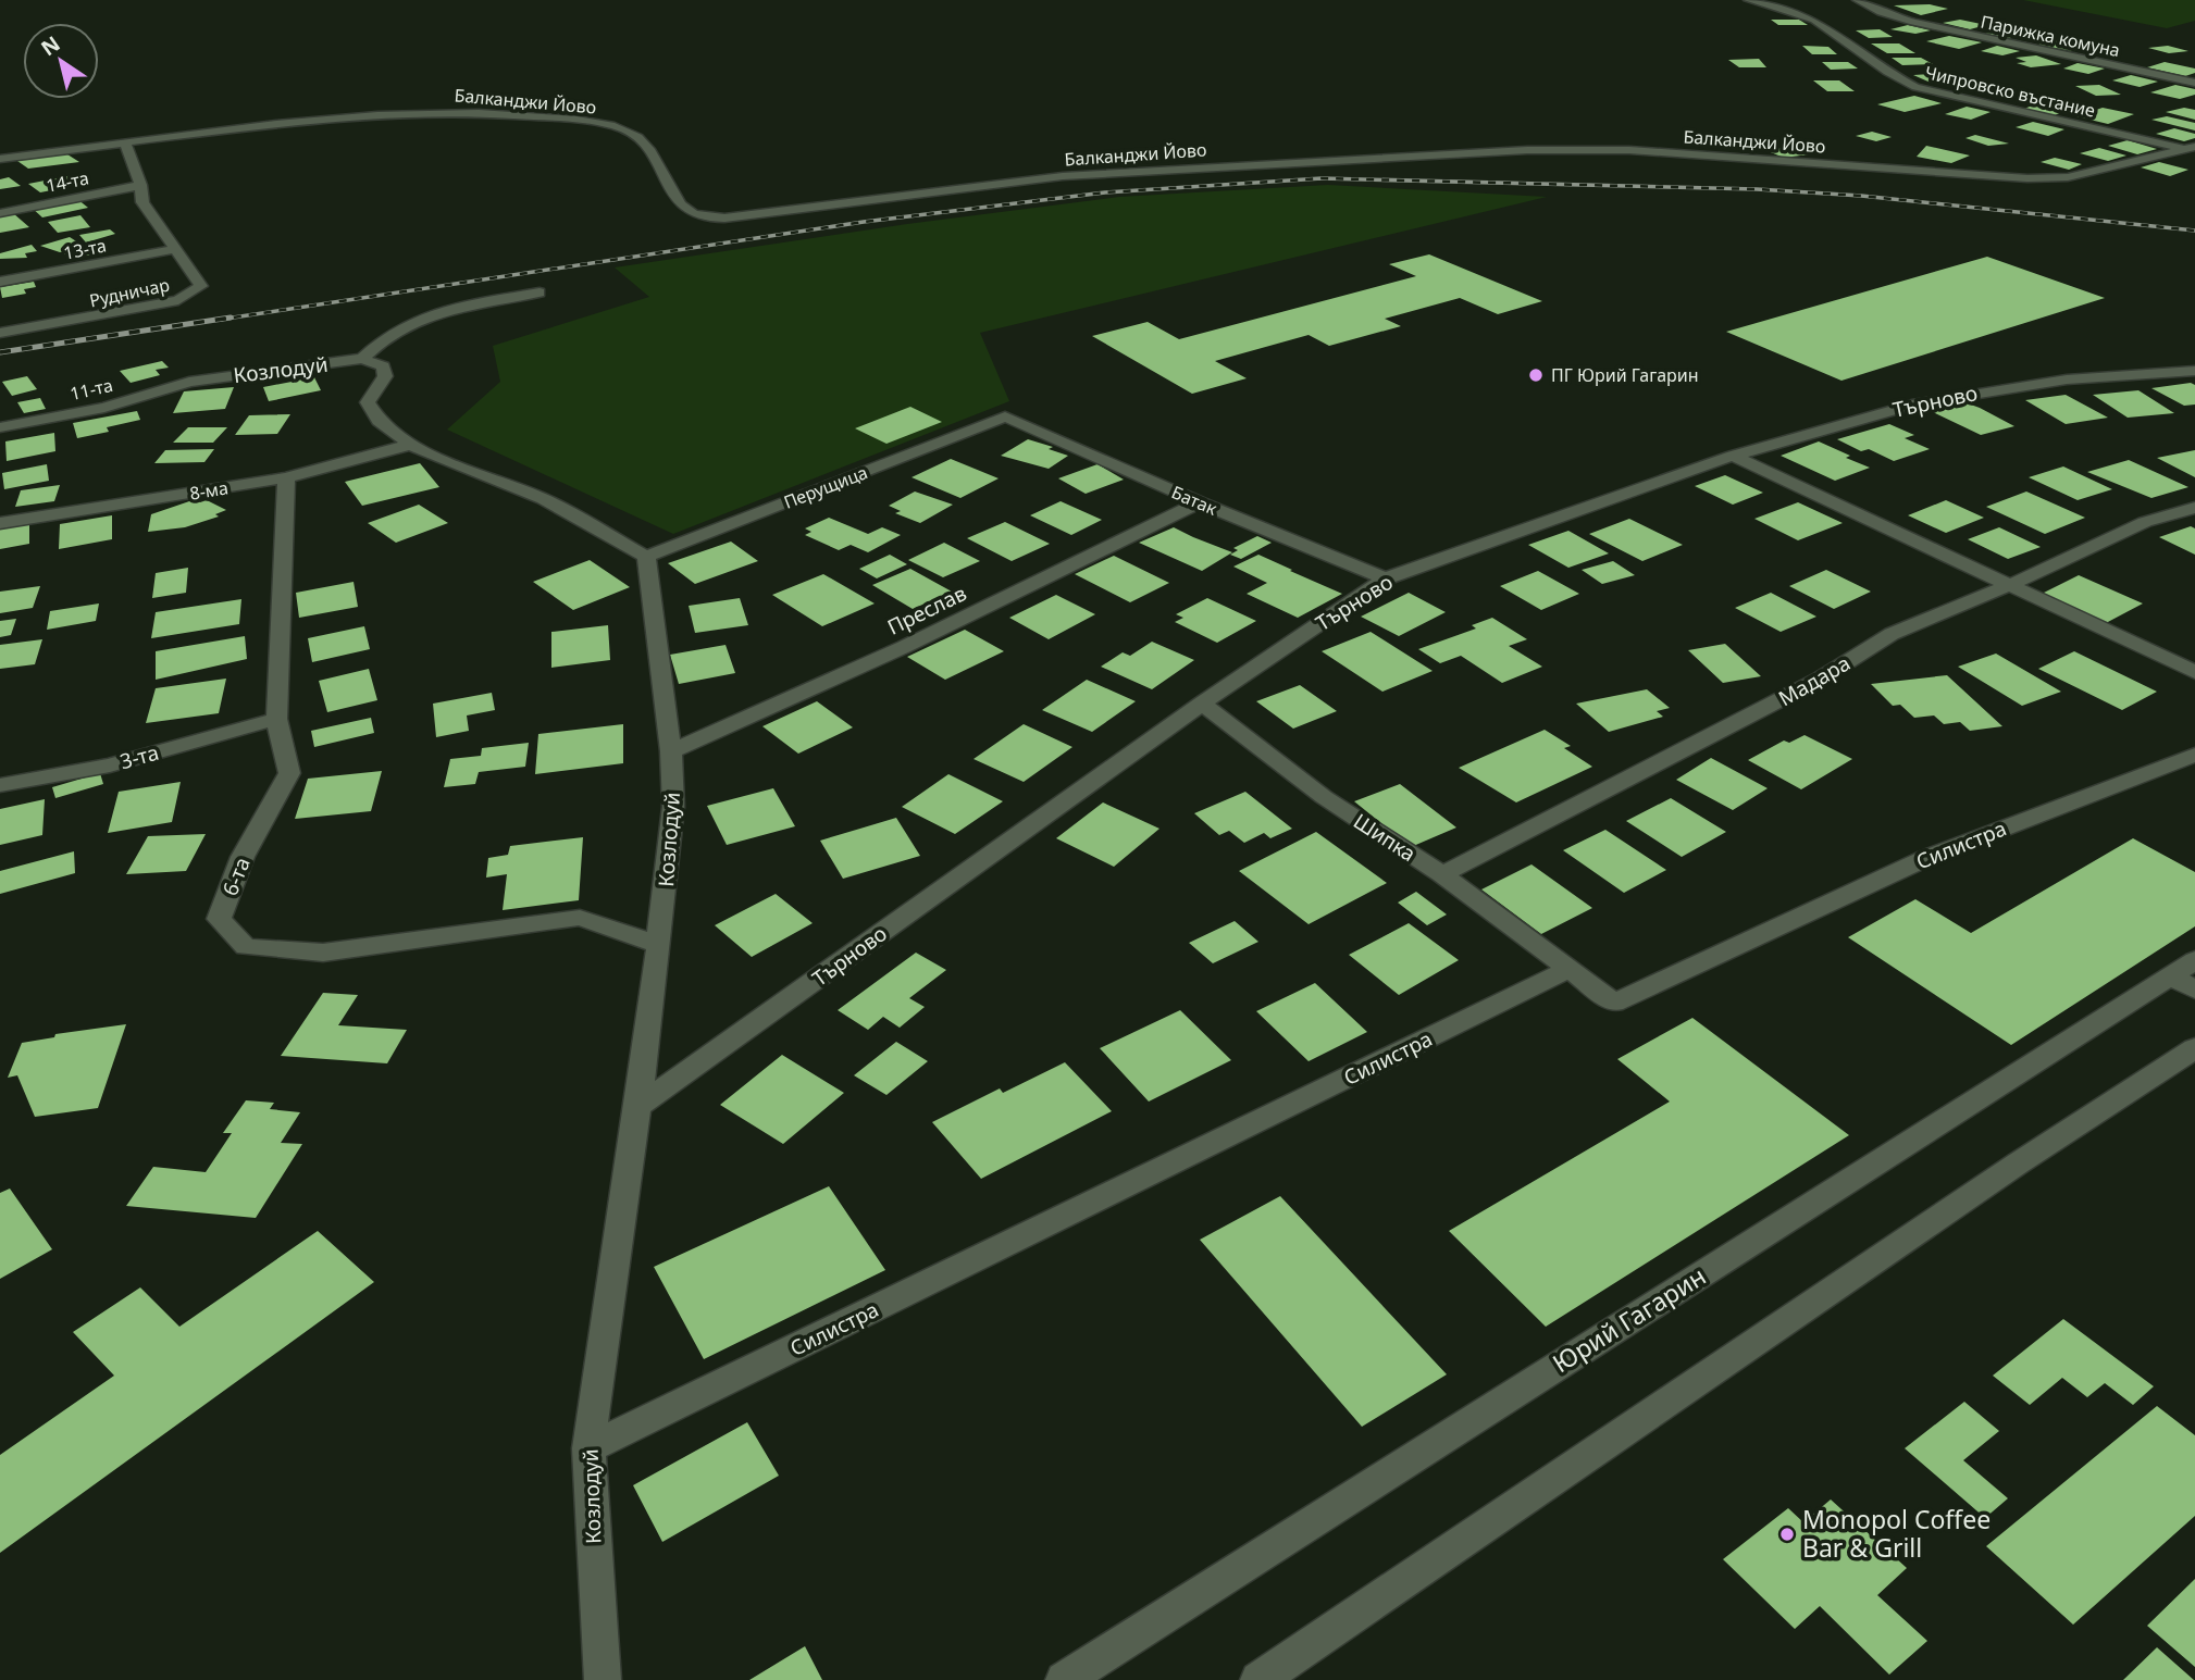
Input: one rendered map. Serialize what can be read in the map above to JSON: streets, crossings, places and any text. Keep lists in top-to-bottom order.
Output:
{
  "streets": {
    "street": [
      "Парижка комуна",
      "Чипровско въстание",
      "Балканджи Йово",
      "14-та",
      "13-та",
      "Рудничар",
      "Козлодуй",
      "11-та",
      "Търново",
      "Перущица",
      "8-ма",
      "Батак",
      "Преслав",
      "Мадара",
      "3-та",
      "Шипка",
      "Силистра",
      "6-та",
      "Юрий Гагарин"
    ]
  },
  "crossings": [
    ["Чипровско въстание", "Балканджи Йово"],
    ["Балканджи Йово", "Рудничар"],
    ["14-та", "Рудничар"],
    ["13-та", "Рудничар"],
    ["Козлодуй", "11-та"],
    ["Козлодуй", "Търново"],
    ["Козлодуй", "Перущица"],
    ["Козлодуй", "Преслав"],
    ["Козлодуй", "Силистра"],
    ["Козлодуй", "6-та"],
    ["Търново", "Батак"],
    ["Търново", "Шипка"],
    ["Перущица", "Батак"],
    ["8-ма", "6-та"],
    ["Батак", "Преслав"],
    ["Мадара", "Шипка"],
    ["3-та", "6-та"],
    ["Шипка", "Силистра"]
  ],
  "places": ["ПГ Юрий Гагарин", "Monopol Coffee Bar & Grill"],
  "north": "top left"
}
